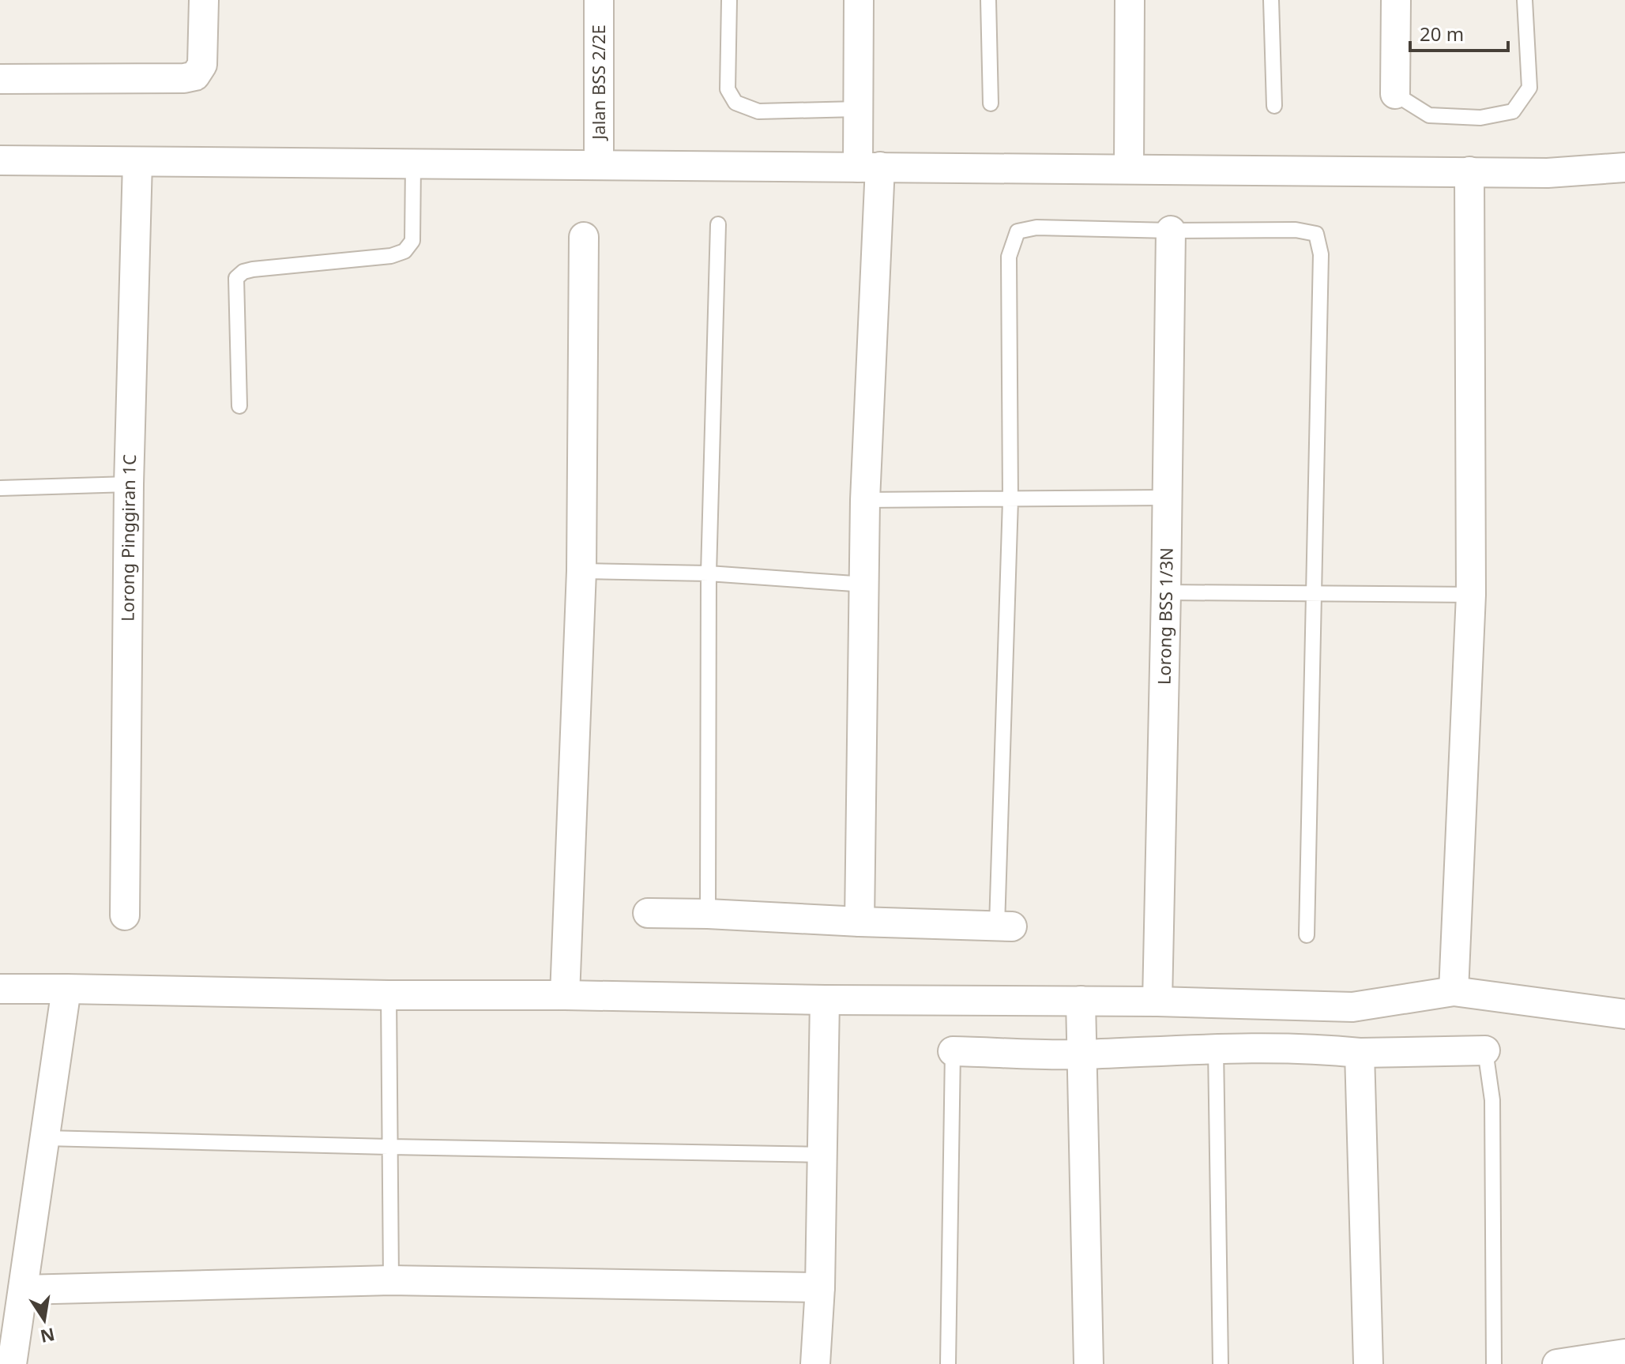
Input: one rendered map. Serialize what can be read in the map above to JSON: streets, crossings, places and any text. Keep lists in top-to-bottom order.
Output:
{
  "streets": {
    "street": ["Jalan BSS 2/2E", "Lorong Pinggiran 1C", "Lorong BSS 1/3N"]
  },
  "scale_bar": "20 m",
  "north": "bottom"
}
